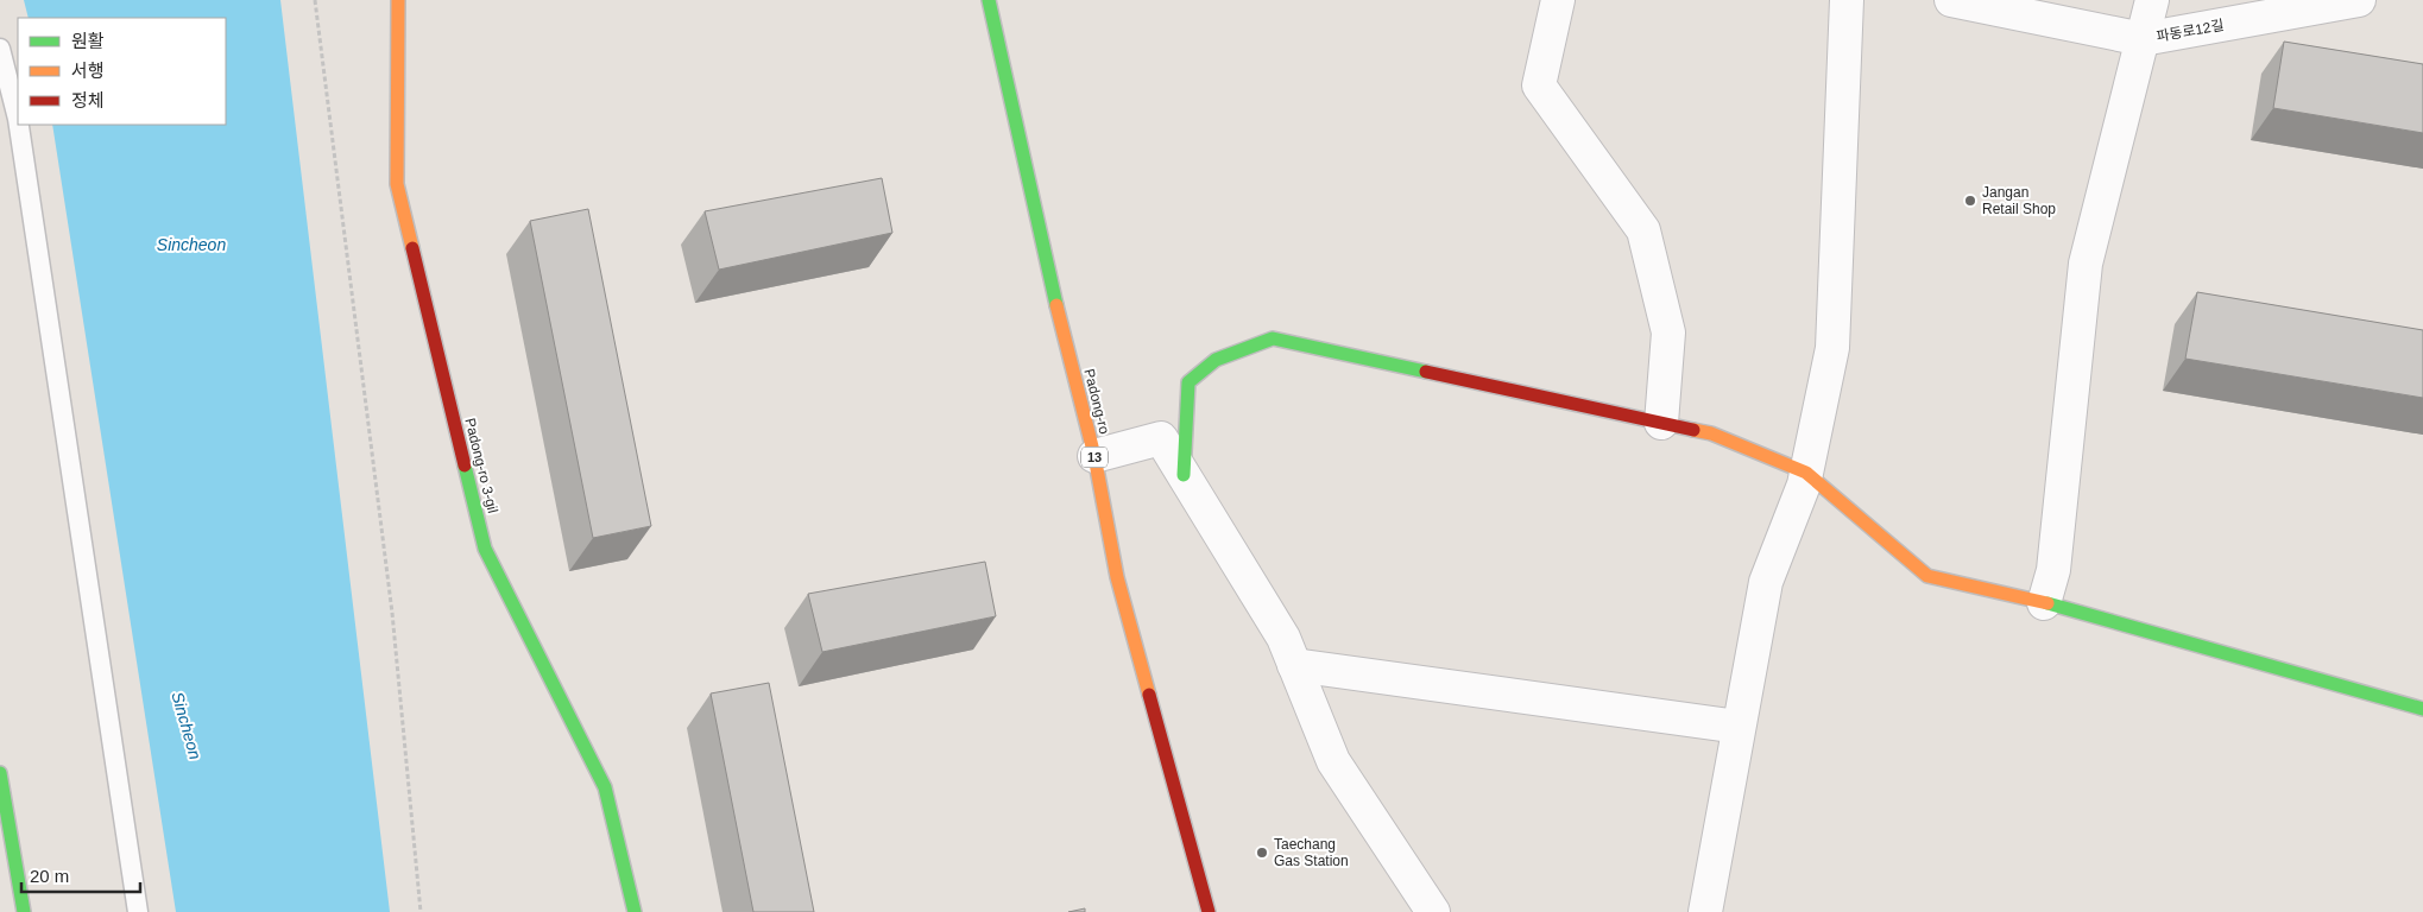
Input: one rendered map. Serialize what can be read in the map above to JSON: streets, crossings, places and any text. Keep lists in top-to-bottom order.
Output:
{
  "streets": {
    "main road": ["Padong-ro", "13", "Padong-ro 3-gil"],
    "street": ["파동로12길"]
  },
  "water": ["Sincheon"],
  "places": ["Jangan Retail Shop", "Taechang Gas Station"],
  "legend": ["원활", "서행", "정체"],
  "scale_bar": "20 m"
}
